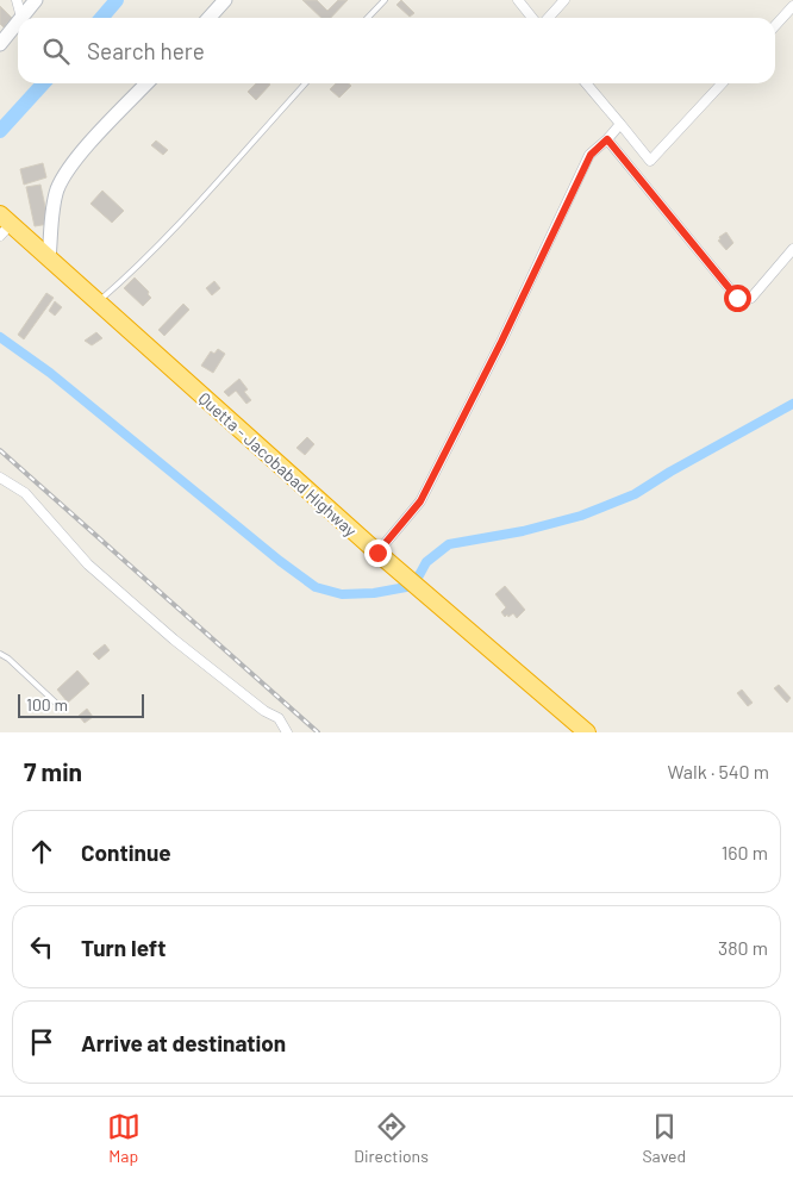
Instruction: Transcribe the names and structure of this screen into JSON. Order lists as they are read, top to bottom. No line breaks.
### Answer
{"streets":{"highway":["Quetta - Jacobabad Highway"]},"scale_bar":"100 m","page":{"search":"Search here","scale":"100 m","heading":["7 min","Walk · 540 m"],"list":[["Continue","160 m"],["Turn left","380 m"],"Arrive at destination"],"nav":["Map","Directions","Saved"]}}
